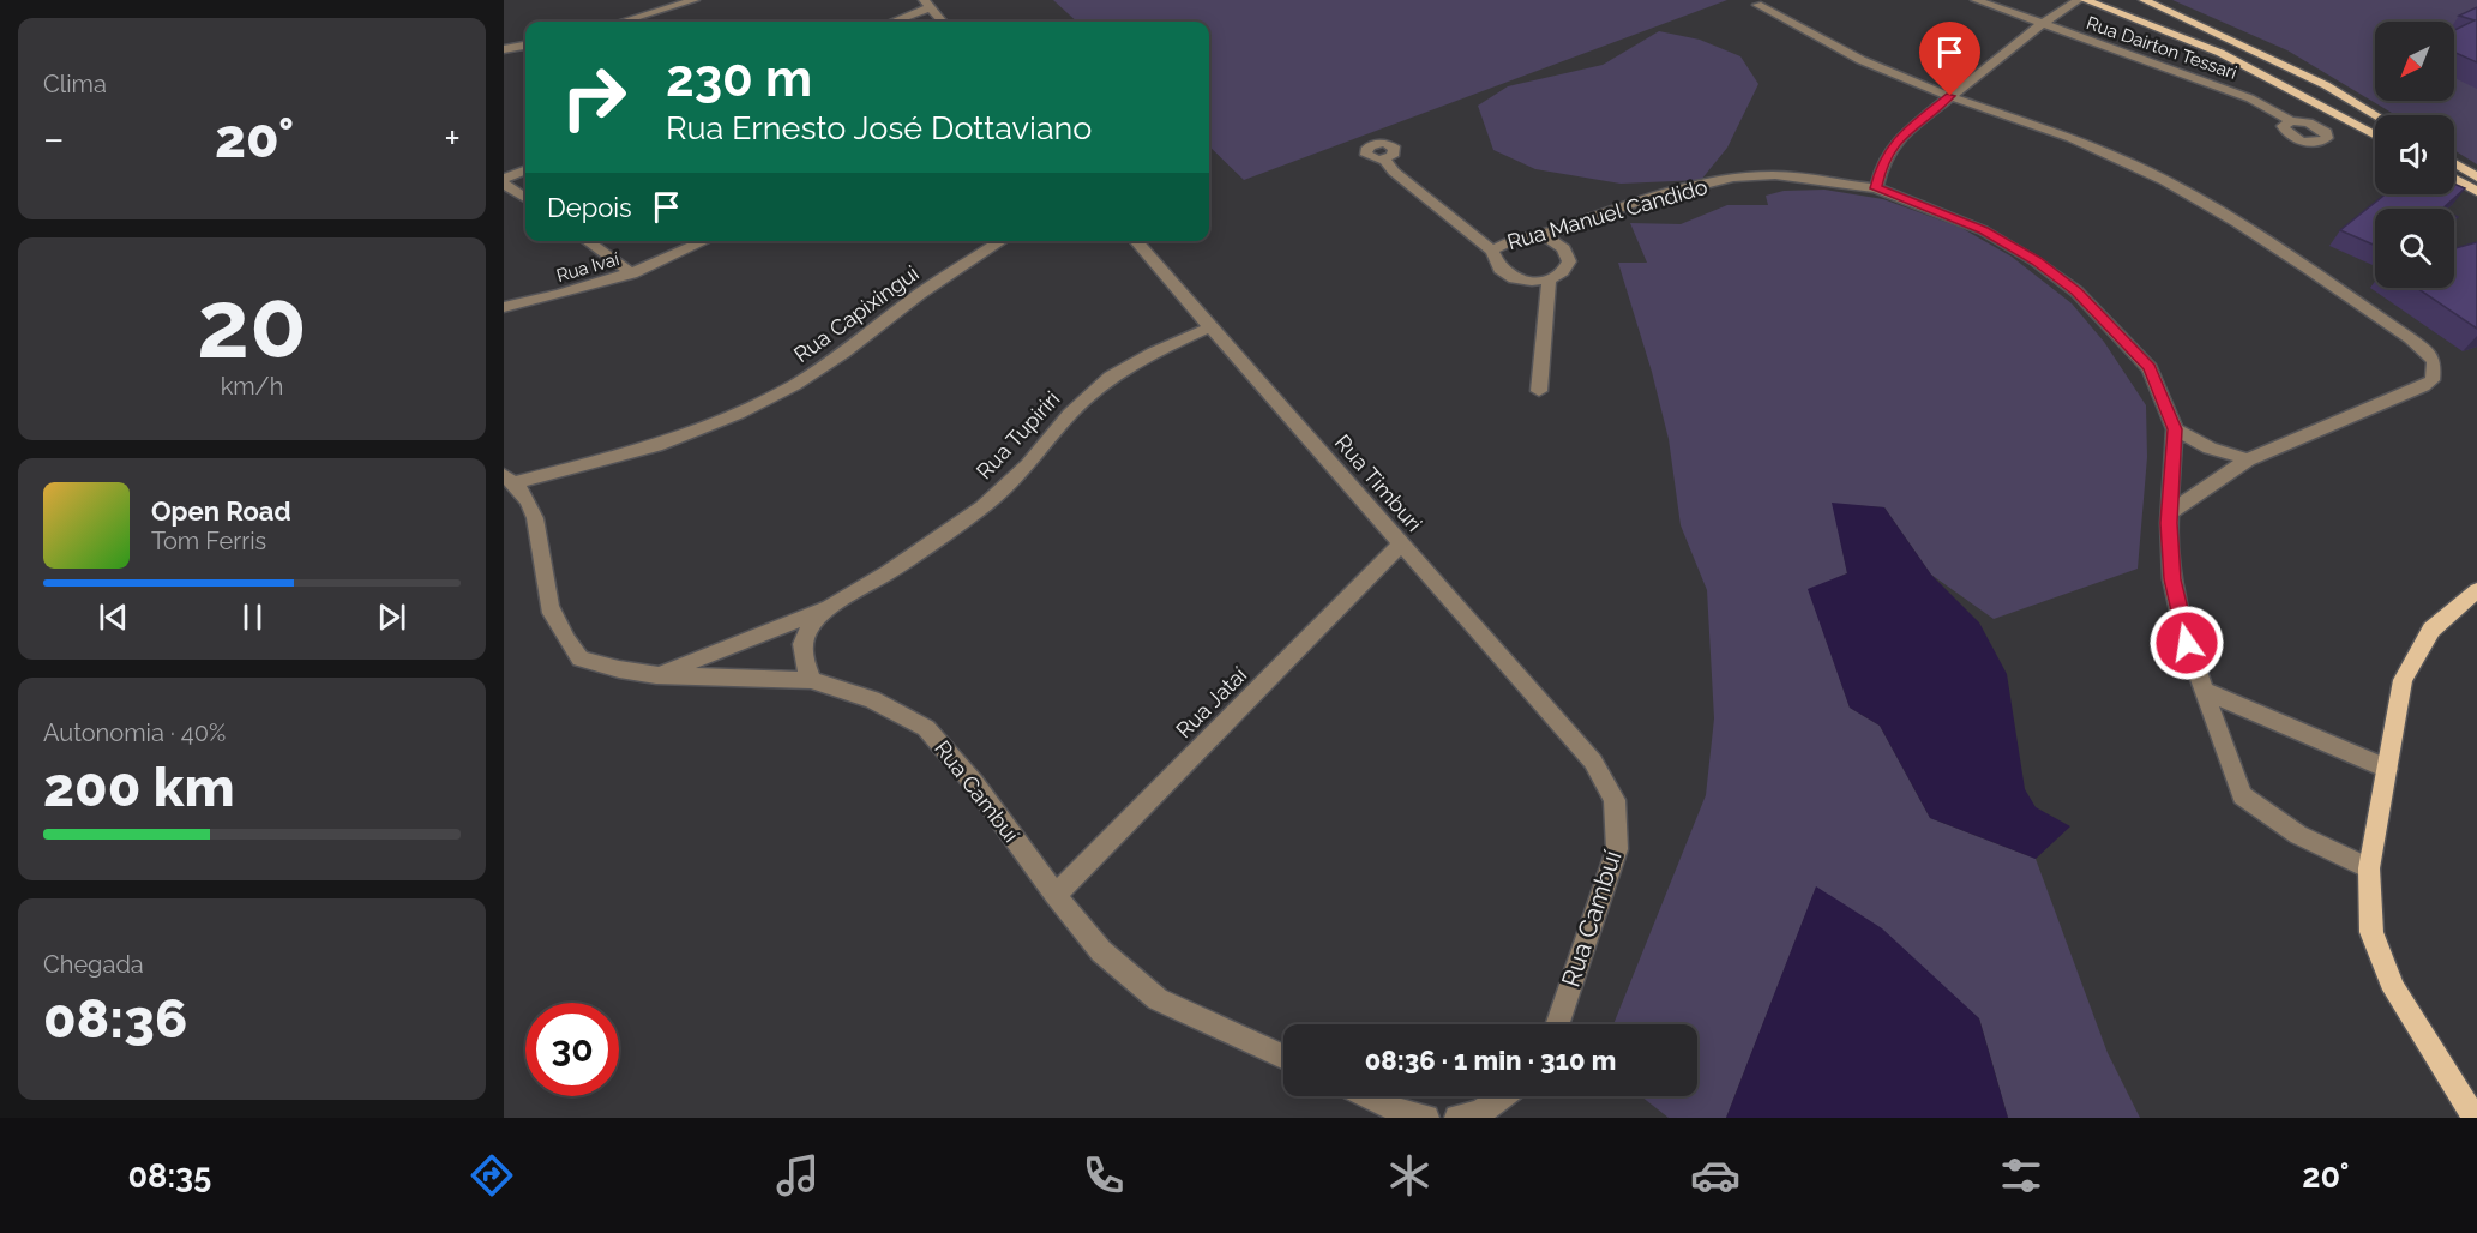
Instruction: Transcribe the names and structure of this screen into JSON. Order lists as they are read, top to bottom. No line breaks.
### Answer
{"streets":{"street":["Rua Dairton Tessari","Rua Manuel Candido","Rua Ivaí","Rua Capixingui","Rua Tupiriri","Rua Timburi","Rua Jataí","Rua Cambuí"]},"crossings":[["Rua Capixingui","Rua Cambuí"],["Rua Tupiriri","Rua Timburi"],["Rua Tupiriri","Rua Cambuí"],["Rua Timburi","Rua Jataí"],["Rua Timburi","Rua Cambuí"],["Rua Jataí","Rua Cambuí"]],"north":"bottom left","page":{"tile":["Clima",["20","km/h"],["Autonomia · 40%","200 km"],["Chegada","08:36"]],"turn":["230 m","Rua Ernesto José Dottaviano"],"heat":["−","20°","+"],"then":"Depois","song":["Open Road","Tom Ferris"],"limit":"30","trip":"08:36 · 1 min · 310 m","tabs":["08:35","20°"]}}
